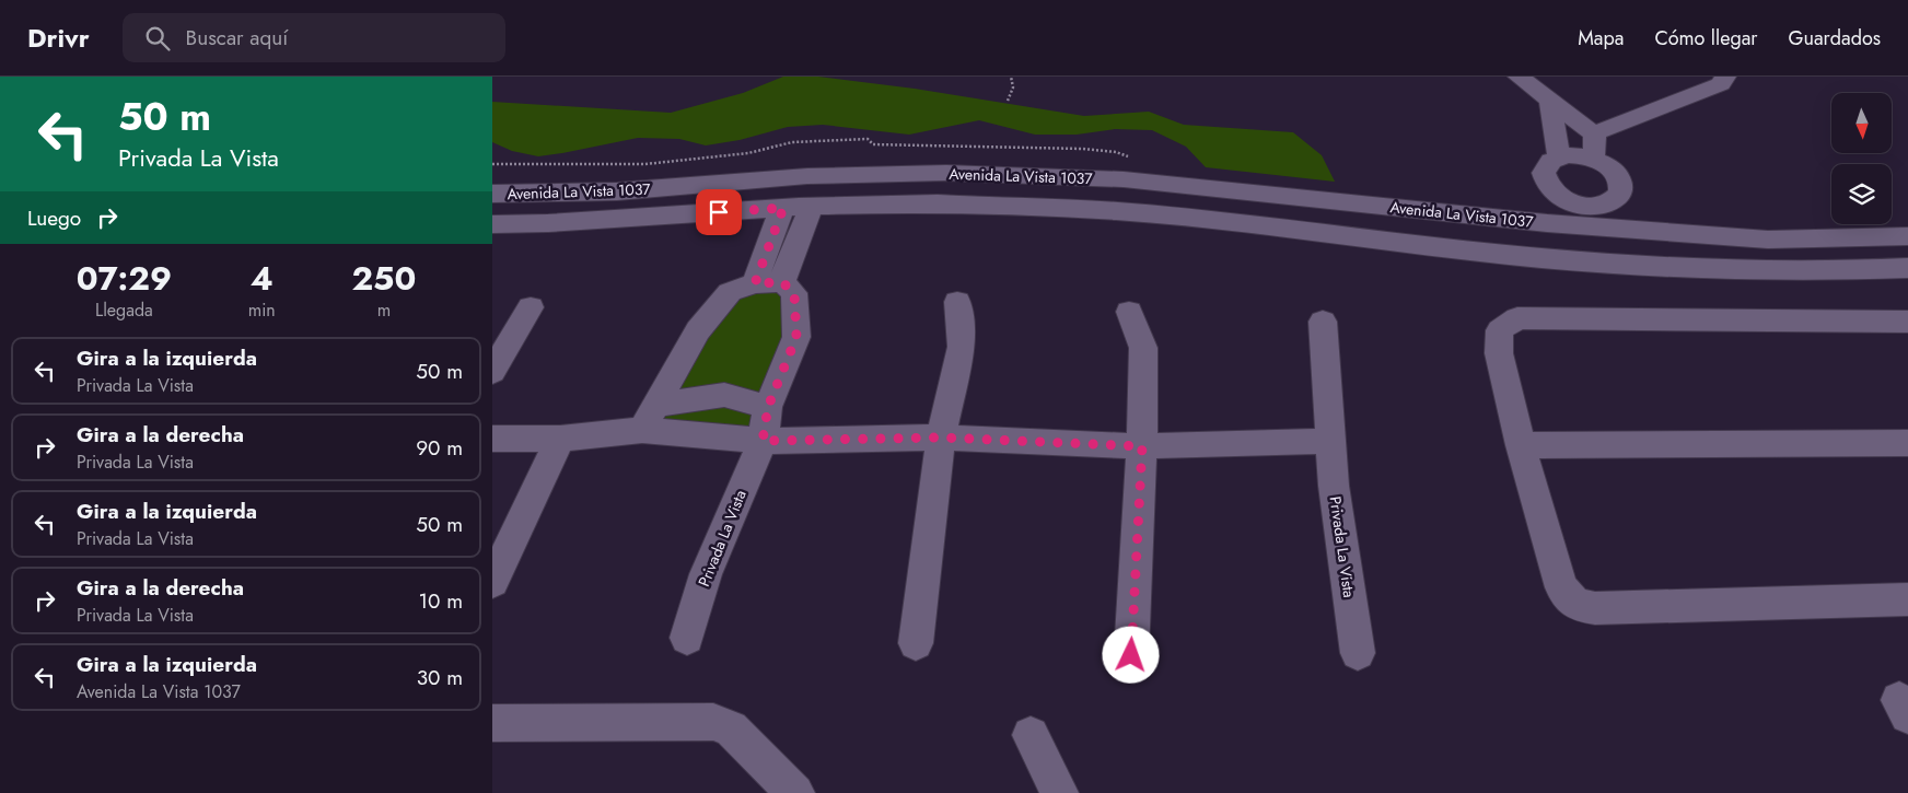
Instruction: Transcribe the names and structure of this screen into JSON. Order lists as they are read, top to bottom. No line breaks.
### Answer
{"streets":{"street":["Avenida La Vista 1037","Privada La Vista"]},"north":"bottom","page":{"header":"Drivr","search":"Buscar aquí","nav":["Mapa","Cómo llegar","Guardados"],"turn":["50 m","Privada La Vista"],"then":"Luego","eta":["07:29","Llegada","4","min","250","m"],"list":[{"name":"Gira a la izquierda","note":"Privada La Vista","value":"50 m"},{"name":"Gira a la derecha","note":"Privada La Vista","value":"90 m"},{"name":"Gira a la izquierda","note":"Privada La Vista","value":"50 m"},{"name":"Gira a la derecha","note":"Privada La Vista","value":"10 m"},{"name":"Gira a la izquierda","note":"Avenida La Vista 1037","value":"30 m"}]}}
